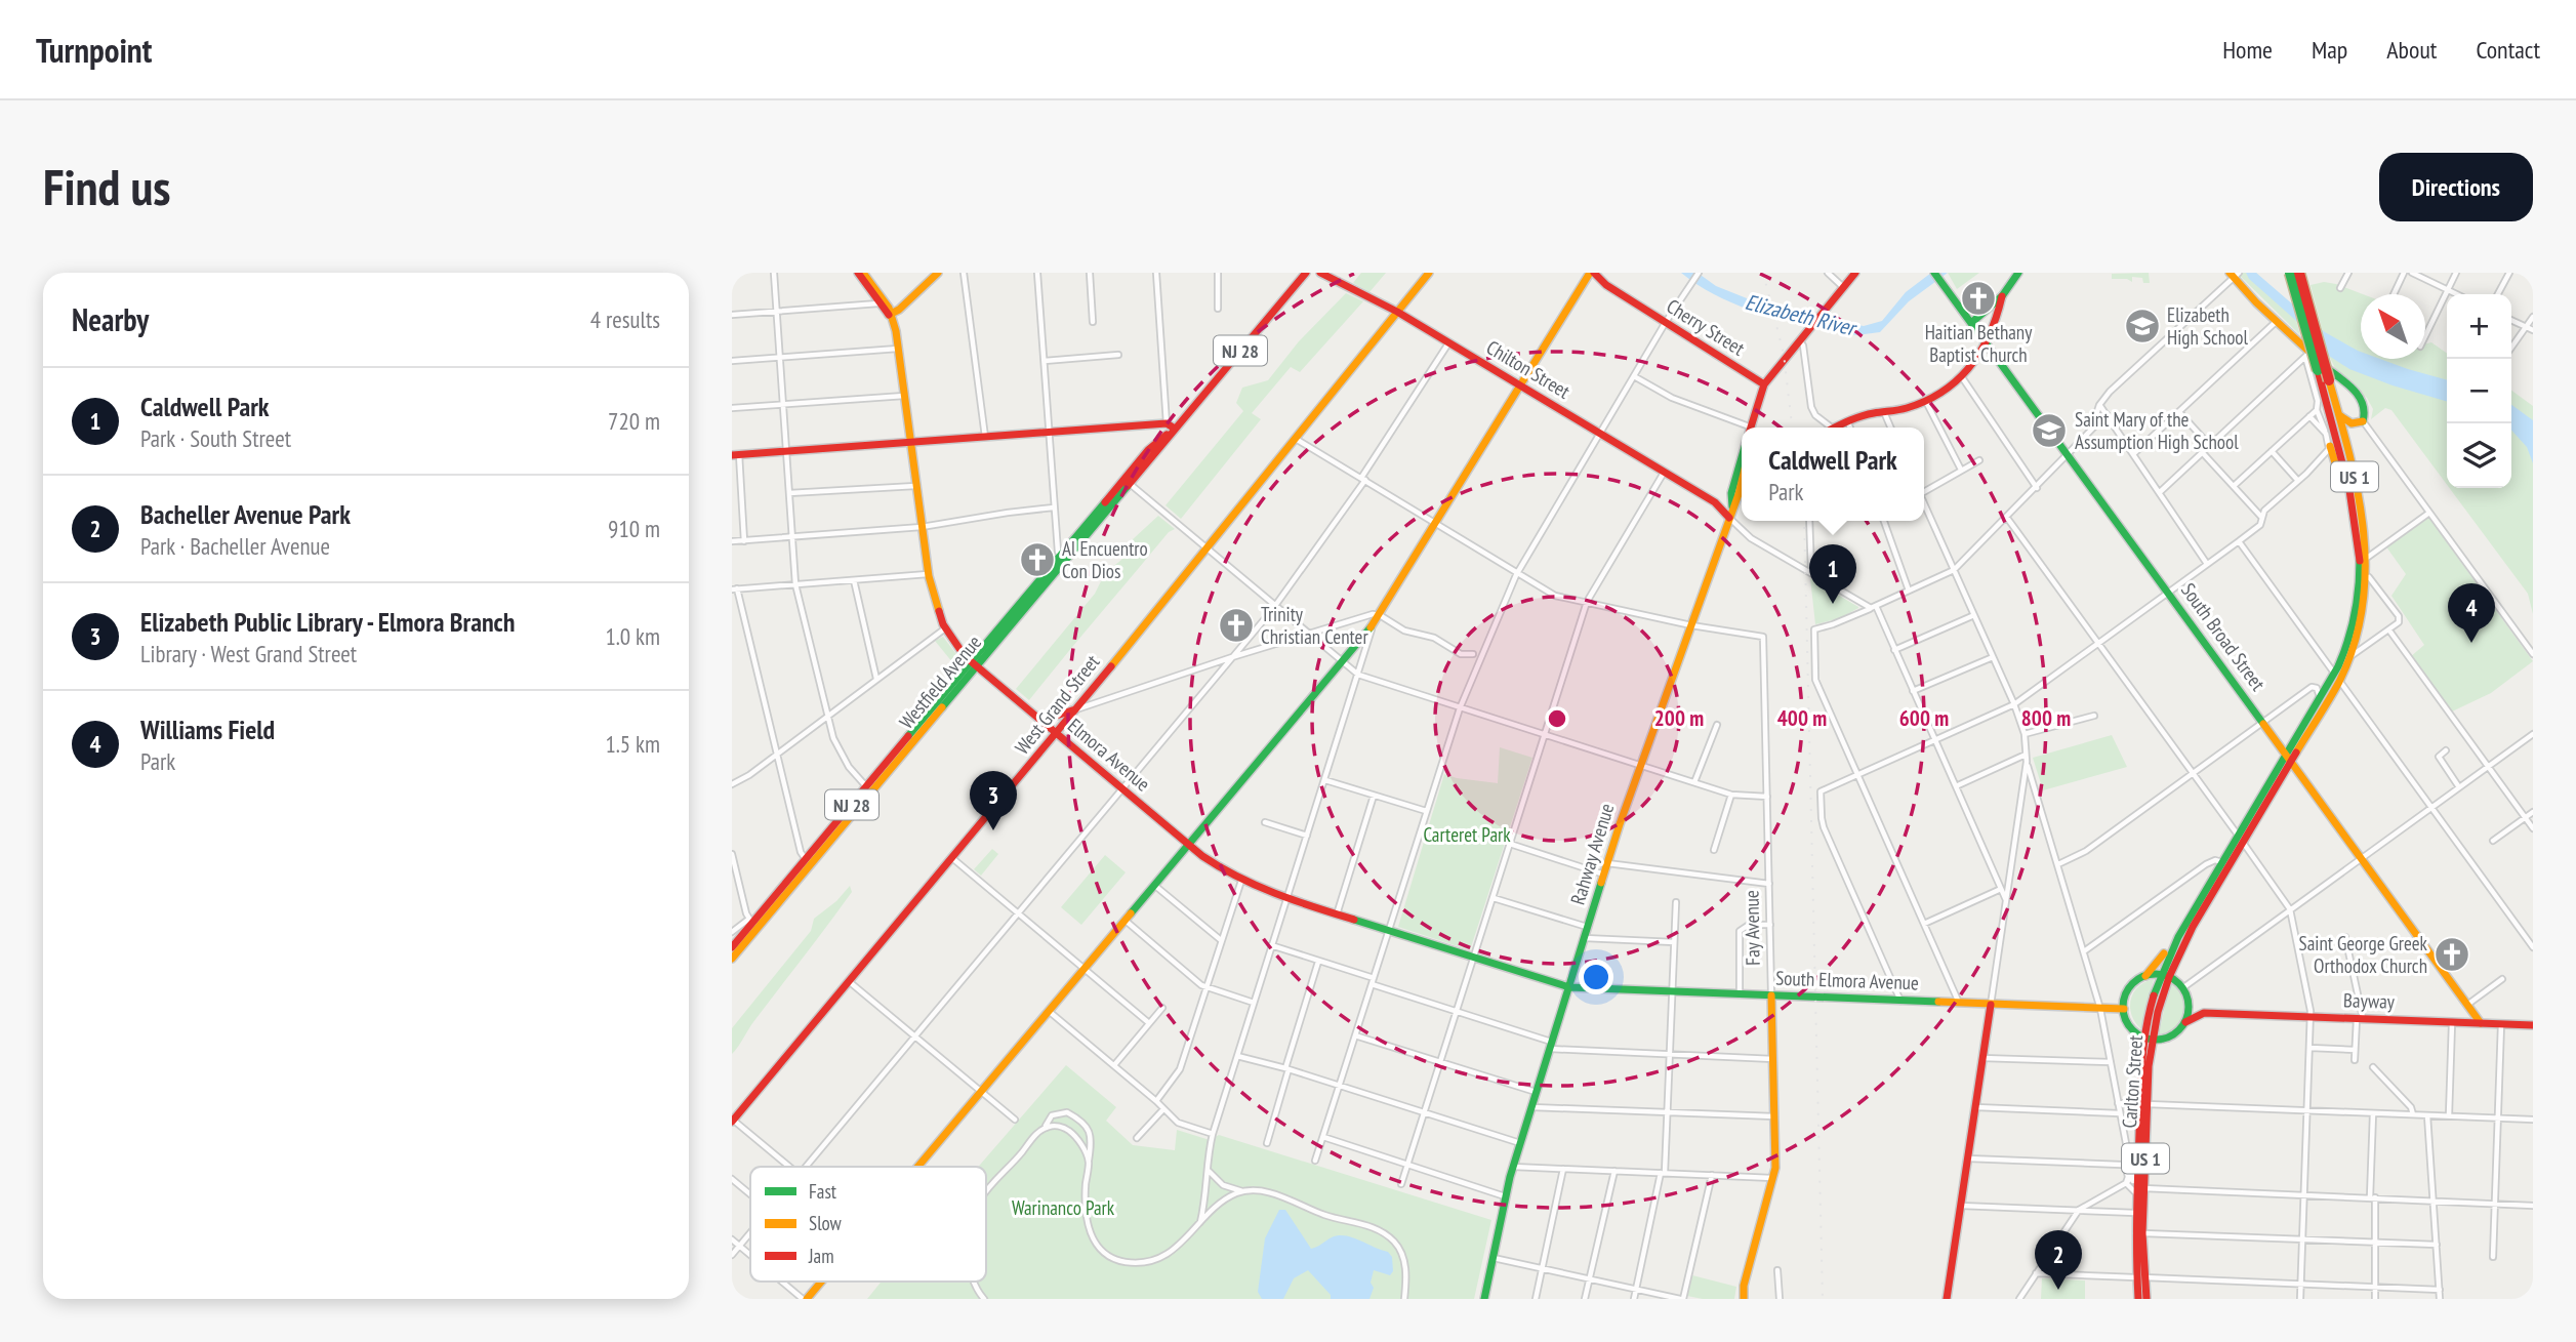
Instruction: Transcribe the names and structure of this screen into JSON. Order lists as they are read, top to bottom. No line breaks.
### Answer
{"streets":{"main road":["Cherry Street","NJ 28","Chilton Street","US 1","South Broad Street","Westfield Avenue","West Grand Street","Elmora Avenue","Rahway Avenue","Fay Avenue","South Elmora Avenue","Bayway","Carlton Street"]},"crossings":[["Chilton Street","West Grand Street"],["Chilton Street","Rahway Avenue"],["US 1","South Broad Street"],["US 1","Carlton Street"],["South Broad Street","Bayway"],["Westfield Avenue","Elmora Avenue"],["West Grand Street","Elmora Avenue"],["Elmora Avenue","Rahway Avenue"],["Elmora Avenue","South Elmora Avenue"],["Rahway Avenue","Fay Avenue"],["Rahway Avenue","South Elmora Avenue"],["Fay Avenue","South Elmora Avenue"],["Bayway","Carlton Street"]],"water":["Elizabeth River"],"parks":["Carteret Park","Warinanco Park"],"places":{"church":["Haitian Bethany Baptist Church","Al Encuentro Con Dios","Trinity Christian Center","Saint George Greek Orthodox Church"],"school or university":["Elizabeth High School","Saint Mary of the Assumption High School"]},"legend":["Fast","Slow","Jam"],"north":"top left","page":{"header":"Turnpoint","nav":["Home","Map","About","Contact"],"buttons":"Directions","title":"Find us","heading":["Nearby","4 results"],"map_buttons":["+","−"],"list":[{"mark":"1","name":"Caldwell Park","note":"Park · South Street","value":"720 m"},{"mark":"2","name":"Bacheller Avenue Park","note":"Park · Bacheller Avenue","value":"910 m"},{"mark":"3","name":"Elizabeth Public Library - Elmora Branch","note":"Library · West Grand Street","value":"1.0 km"},{"mark":"4","name":"Williams Field","note":"Park","value":"1.5 km"}],"popup":["Caldwell Park","Park"],"pins":["1","4","3","2"]},"rings":["200 m","400 m","600 m","800 m"]}
